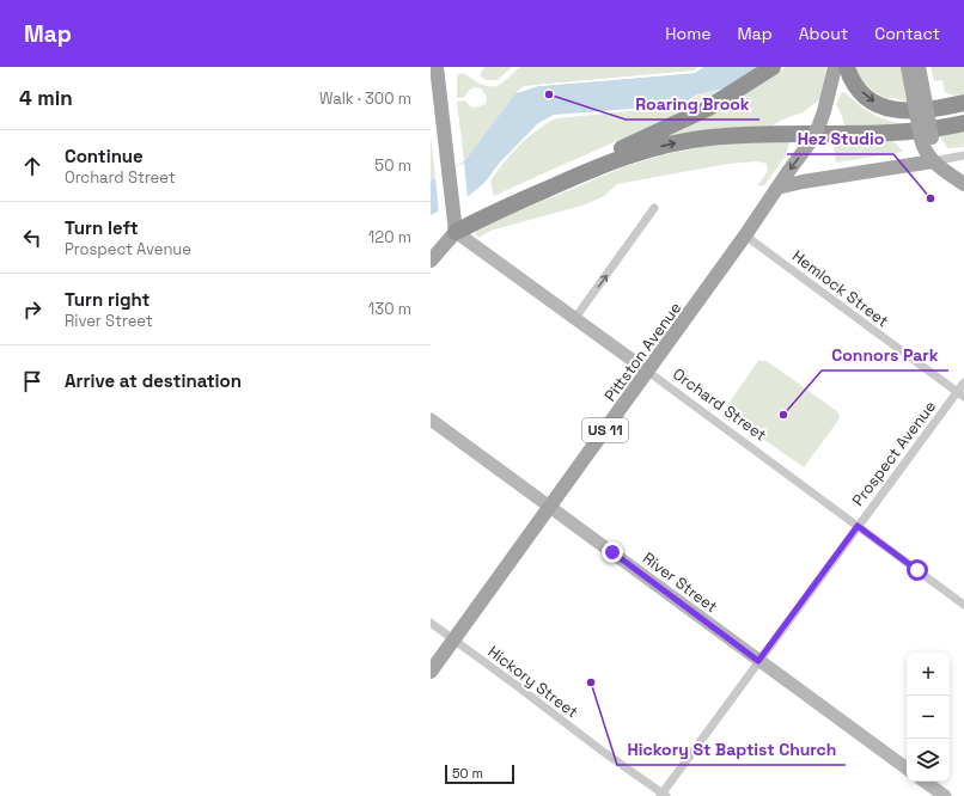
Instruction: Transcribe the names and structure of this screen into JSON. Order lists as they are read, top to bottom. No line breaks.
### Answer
{"streets":{"main road":["Pittston Avenue","Orchard Street","US 11","River Street"],"street":["Hemlock Street","Prospect Avenue","Hickory Street"]},"crossings":[["Hemlock Street","Pittston Avenue"],["Hemlock Street","Prospect Avenue"],["Pittston Avenue","Orchard Street"],["Pittston Avenue","US 11"],["Pittston Avenue","River Street"],["Pittston Avenue","Hickory Street"],["Orchard Street","Prospect Avenue"],["Prospect Avenue","River Street"],["Prospect Avenue","Hickory Street"]],"places":["Roaring Brook","Hez Studio","Connors Park","Hickory St Baptist Church"],"scale_bar":"50 m","page":{"header":"Map","nav":["Home","Map","About","Contact"],"heading":["4 min","Walk · 300 m"],"list":[["Continue","Orchard Street","50 m"],["Turn left","Prospect Avenue","120 m"],["Turn right","River Street","130 m"],"Arrive at destination"],"map_buttons":["+","−"],"scale":"50 m"}}
